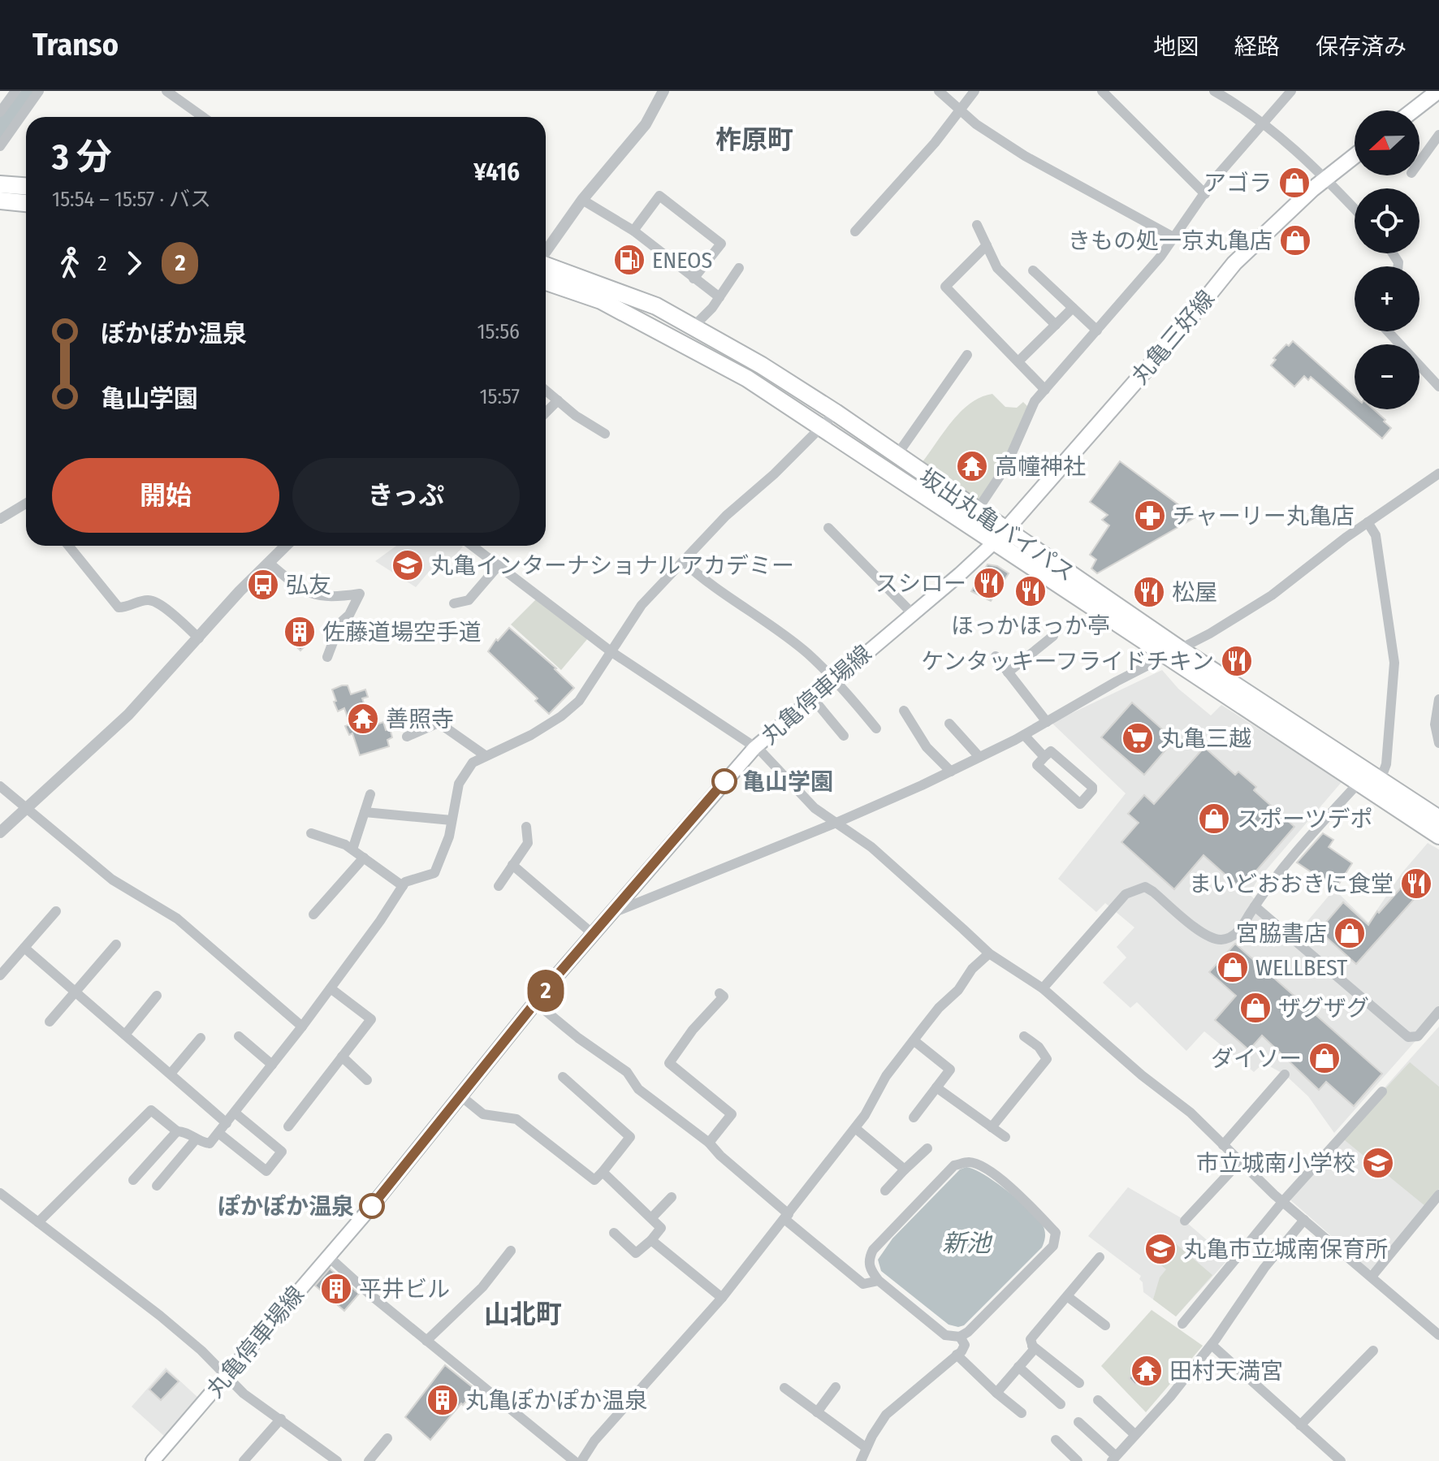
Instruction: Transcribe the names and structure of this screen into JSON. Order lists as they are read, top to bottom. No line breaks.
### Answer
{"streets":{"highway":["坂出丸亀バイパス"],"main road":["丸亀三好線","丸亀停車場線"]},"crossings":[["丸亀三好線","坂出丸亀バイパス"],["丸亀三好線","丸亀停車場線"],["坂出丸亀バイパス","丸亀停車場線"]],"districts":["柞原町","山北町"],"water":["新池"],"places":{"shop":["アゴラ","きもの処一京丸亀店","スポーツデポ","宮脇書店","WELLBEST","ザグザグ","ダイソー"],"fuel station":["ENEOS"],"temple":["高幢神社","善照寺","田村天満宮"],"pharmacy":["チャーリー丸亀店"],"school or university":["丸亀インターナショナルアカデミー","市立城南小学校","丸亀市立城南保育所"],"restaurant":["スシロー","ほっかほっか亭","松屋","ケンタッキーフライドチキン","まいどおおきに食堂"],"bus stop":["弘友"],"building":["佐藤道場空手道","平井ビル","丸亀ぽかぽか温泉"],"supermarket":["丸亀三越"],"other":["亀山学園","ぽかぽか温泉"]},"lines":["bus line 2"],"north":"left","page":{"header":"Transo","nav":["地図","経路","保存済み"],"on_map":"2","map_buttons":["+","−"],"heading":["3 分","15:54 – 15:57 · バス","¥416"],"legs":["2","2"],"list":[{"name":"ぽかぽか温泉","value":"15:56"},{"name":"亀山学園","value":"15:57"}],"buttons":["開始","きっぷ"]}}
